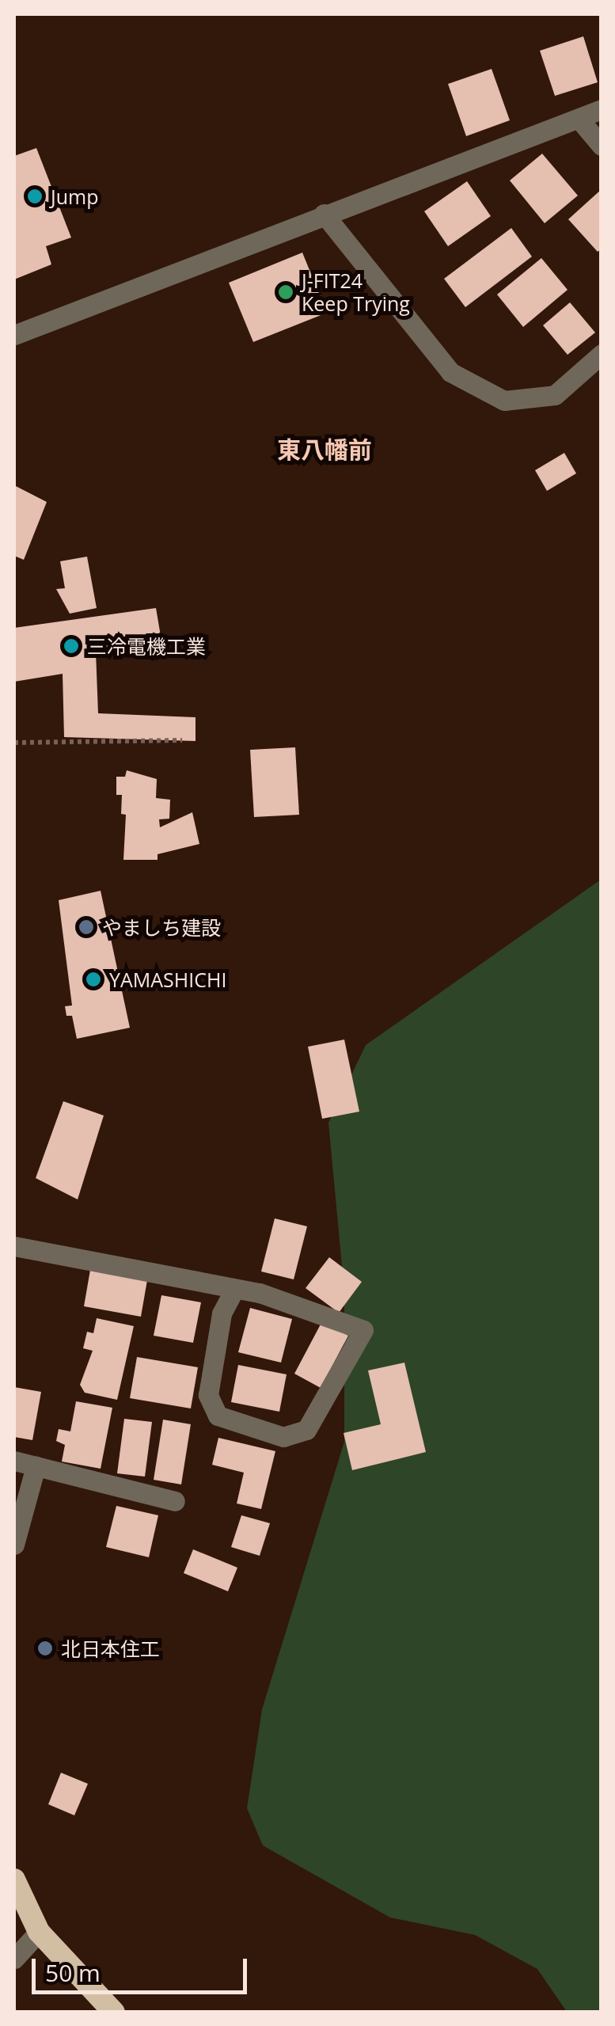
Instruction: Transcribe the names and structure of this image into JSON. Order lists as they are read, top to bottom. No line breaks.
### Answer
{"districts":["東八幡前"],"places":["Jump","J-FIT24 Keep Trying","三冷電機工業","やましち建設","YAMASHICHI","北日本住工"],"scale_bar":"50 m"}
